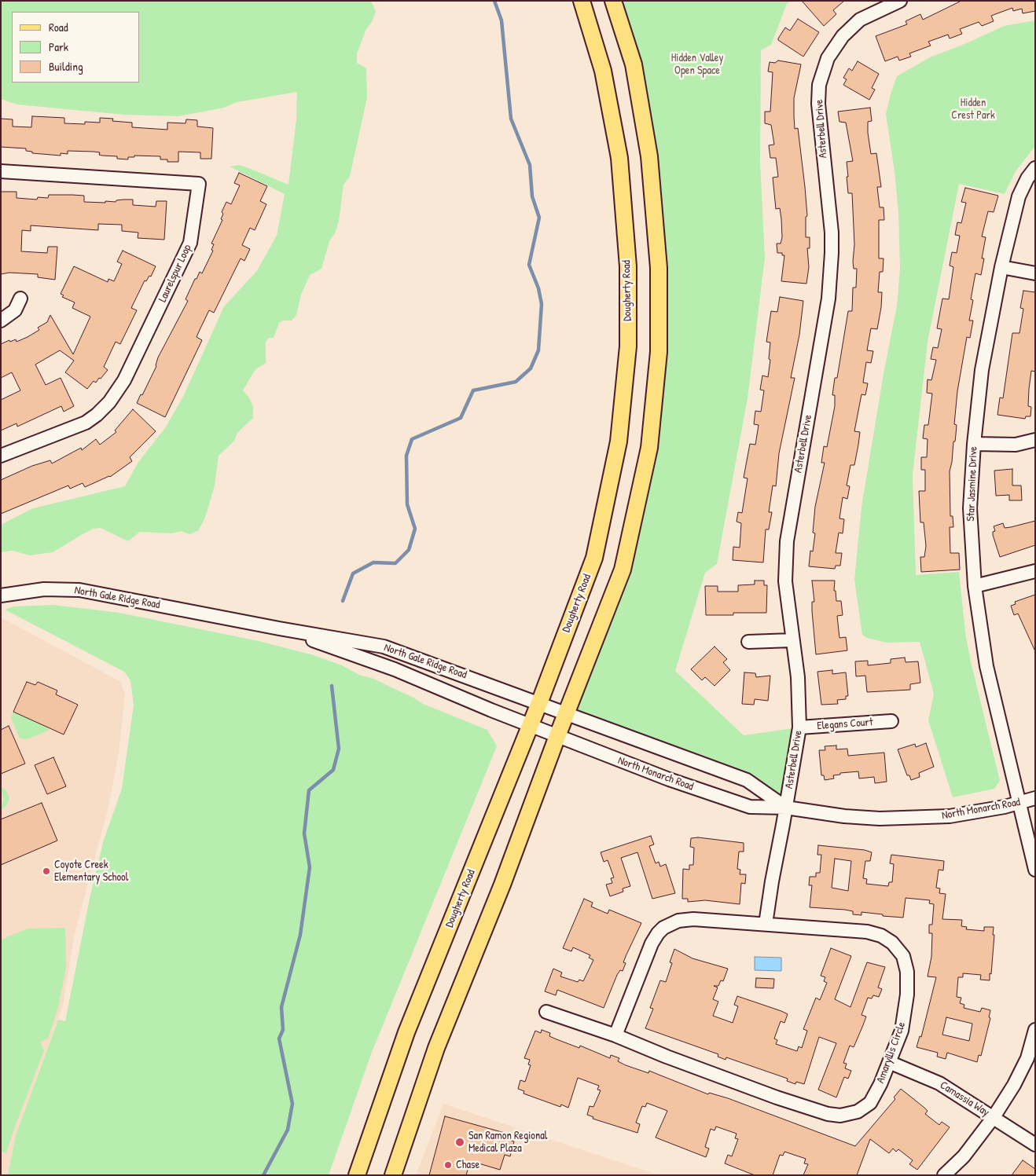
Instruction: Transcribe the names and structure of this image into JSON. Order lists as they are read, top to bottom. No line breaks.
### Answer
{"streets":{"main road":["Dougherty Road"],"street":["Asterbell Drive","Laurelspur Loop","Star Jasmine Drive","North Gale Ridge Road","Elegans Court","North Monarch Road","Amaryllis Circle","Camassia Way"]},"crossings":[["Asterbell Drive","Elegans Court"],["Asterbell Drive","North Monarch Road"],["Asterbell Drive","Amaryllis Circle"],["Dougherty Road","North Gale Ridge Road"],["Dougherty Road","North Monarch Road"],["Star Jasmine Drive","North Monarch Road"],["North Gale Ridge Road","North Monarch Road"],["Amaryllis Circle","Camassia Way"]],"parks":["Hidden Valley Open Space","Hidden Crest Park"],"places":["Coyote Creek Elementary School","San Ramon Regional Medical Plaza","Chase"],"legend":["Road","Park","Building"]}
